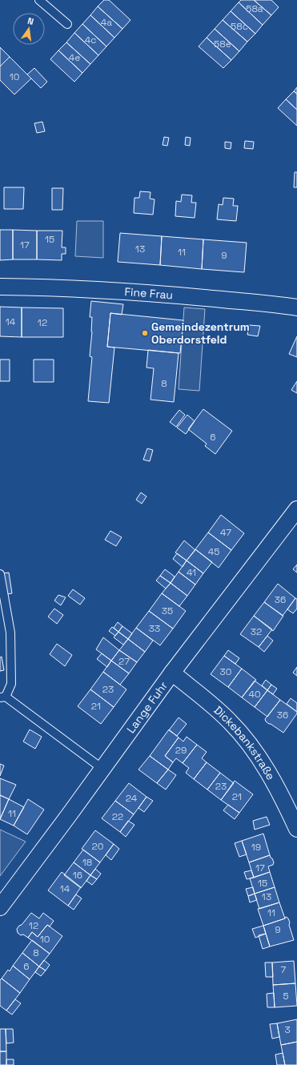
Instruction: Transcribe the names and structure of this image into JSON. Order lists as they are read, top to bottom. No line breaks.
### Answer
{"streets":{"street":["Fine Frau","Lange Fuhr","Dickebankstraße"]},"crossings":[["Lange Fuhr","Dickebankstraße"]],"places":["Gemeindezentrum Oberdorstfeld"],"house_numbers":["58a","4a","58c","4c","58e","4e","10","15","17","13","11","9","14","12","8","6","47","45","41","36","35","33","32","27","30","23","40","21","36","29","23","21","24","11","22","20","19","18","17","16","15","14","13","11","12","9","10","8","6","7","5","3"],"north":"top"}
